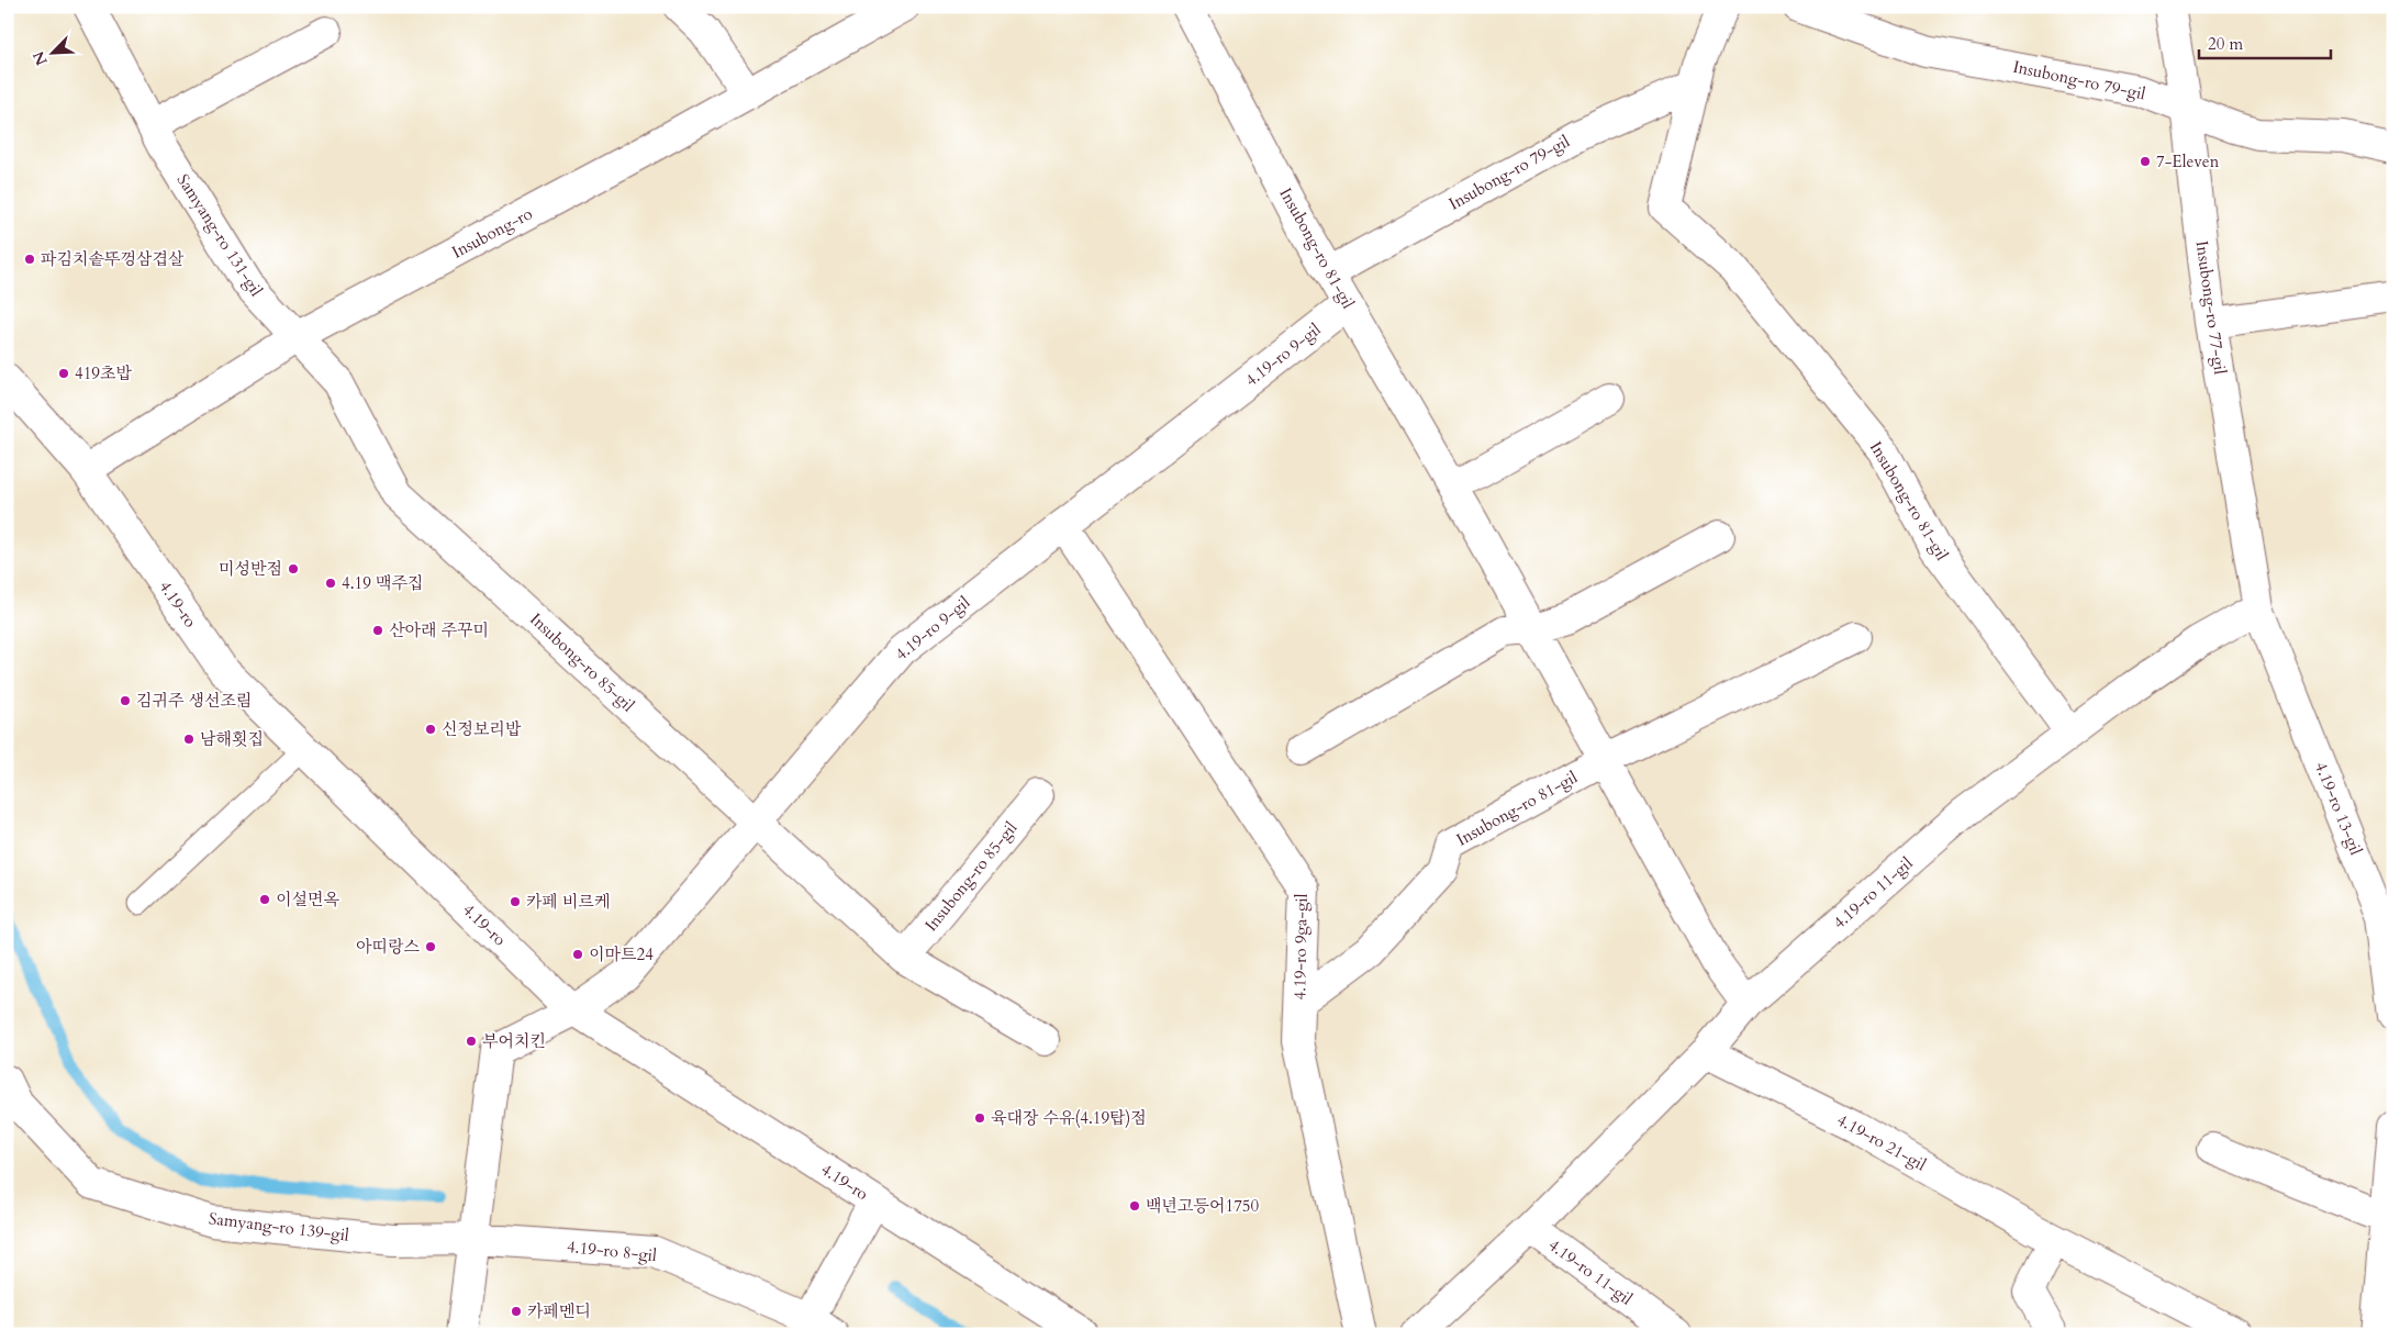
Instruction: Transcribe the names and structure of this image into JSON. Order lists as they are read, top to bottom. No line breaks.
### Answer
{"streets":{"street":["Insubong-ro 79-gil","Insubong-ro","Samyang-ro 131-gil","Insubong-ro 81-gil","Insubong-ro 77-gil","4.19-ro 9-gil","4.19-ro","Insubong-ro 85-gil","4.19-ro 13-gil","4.19-ro 11-gil","4.19-ro 9ga-gil","4.19-ro 21-gil","Samyang-ro 139-gil","4.19-ro 8-gil"]},"crossings":[["Insubong-ro 79-gil","Insubong-ro 81-gil"],["Insubong-ro 79-gil","Insubong-ro 77-gil"],["Insubong-ro","Samyang-ro 131-gil"],["Insubong-ro","4.19-ro"],["Insubong-ro","Insubong-ro 85-gil"],["Samyang-ro 131-gil","Insubong-ro 85-gil"],["Insubong-ro 81-gil","4.19-ro 9-gil"],["Insubong-ro 81-gil","4.19-ro 11-gil"],["Insubong-ro 81-gil","4.19-ro 9ga-gil"],["Insubong-ro 77-gil","4.19-ro 13-gil"],["Insubong-ro 77-gil","4.19-ro 11-gil"],["4.19-ro 9-gil","4.19-ro"],["4.19-ro 9-gil","Insubong-ro 85-gil"],["4.19-ro 9-gil","4.19-ro 9ga-gil"],["4.19-ro 13-gil","4.19-ro 11-gil"],["4.19-ro 11-gil","4.19-ro 21-gil"],["Samyang-ro 139-gil","4.19-ro 8-gil"]],"places":["7-Eleven","파김치솥뚜껑삼겹살","419초밥","미성반점","4.19 맥주집","산아래 주꾸미","김귀주 생선조림","신정보리밥","남해횟집","이설면옥","카페 비르케","아띠랑스","이마트24","부어치킨","육대장 수유(4.19탑)점","백년고등어1750","카페멘디"],"scale_bar":"20 m","north":"bottom left"}
